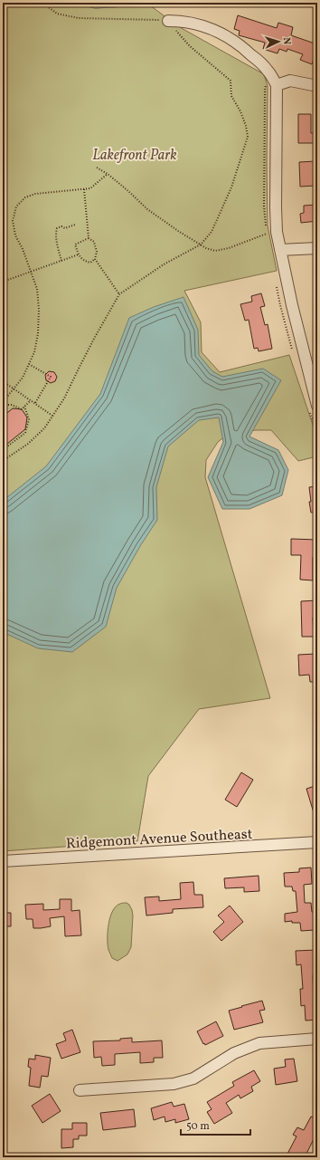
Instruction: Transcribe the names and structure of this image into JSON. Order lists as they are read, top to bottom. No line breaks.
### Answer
{"streets":{"street":["Ridgemont Avenue Southeast"]},"parks":["Lakefront Park"],"scale_bar":"50 m","north":"right"}
